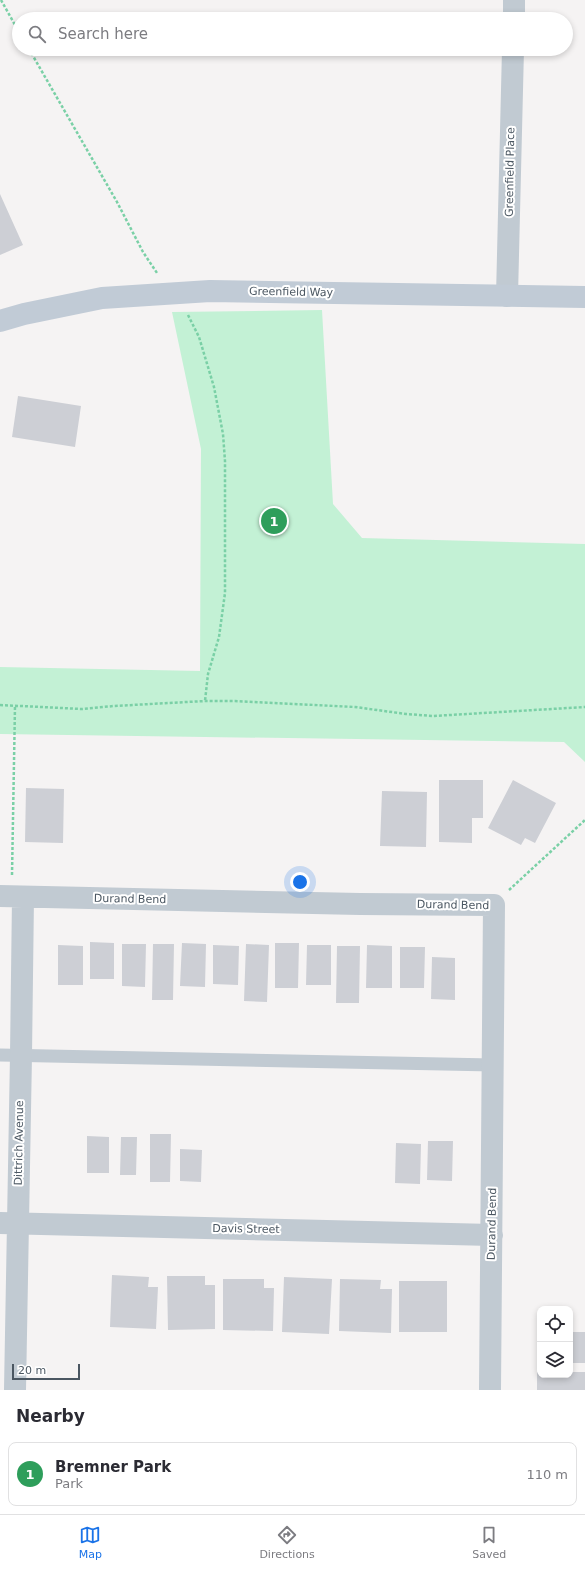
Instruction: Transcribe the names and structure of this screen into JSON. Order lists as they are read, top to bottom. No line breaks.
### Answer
{"streets":{"street":["Greenfield Place","Greenfield Way","Durand Bend","Dittrich Avenue","Davis Street"]},"crossings":[["Greenfield Place","Greenfield Way"],["Durand Bend","Dittrich Avenue"],["Durand Bend","Davis Street"],["Dittrich Avenue","Davis Street"]],"scale_bar":"20 m","page":{"search":"Search here","pins":"1","scale":"20 m","heading":"Nearby","list":[{"mark":"1","name":"Bremner Park","note":"Park","value":"110 m"}],"nav":["Map","Directions","Saved"]}}
